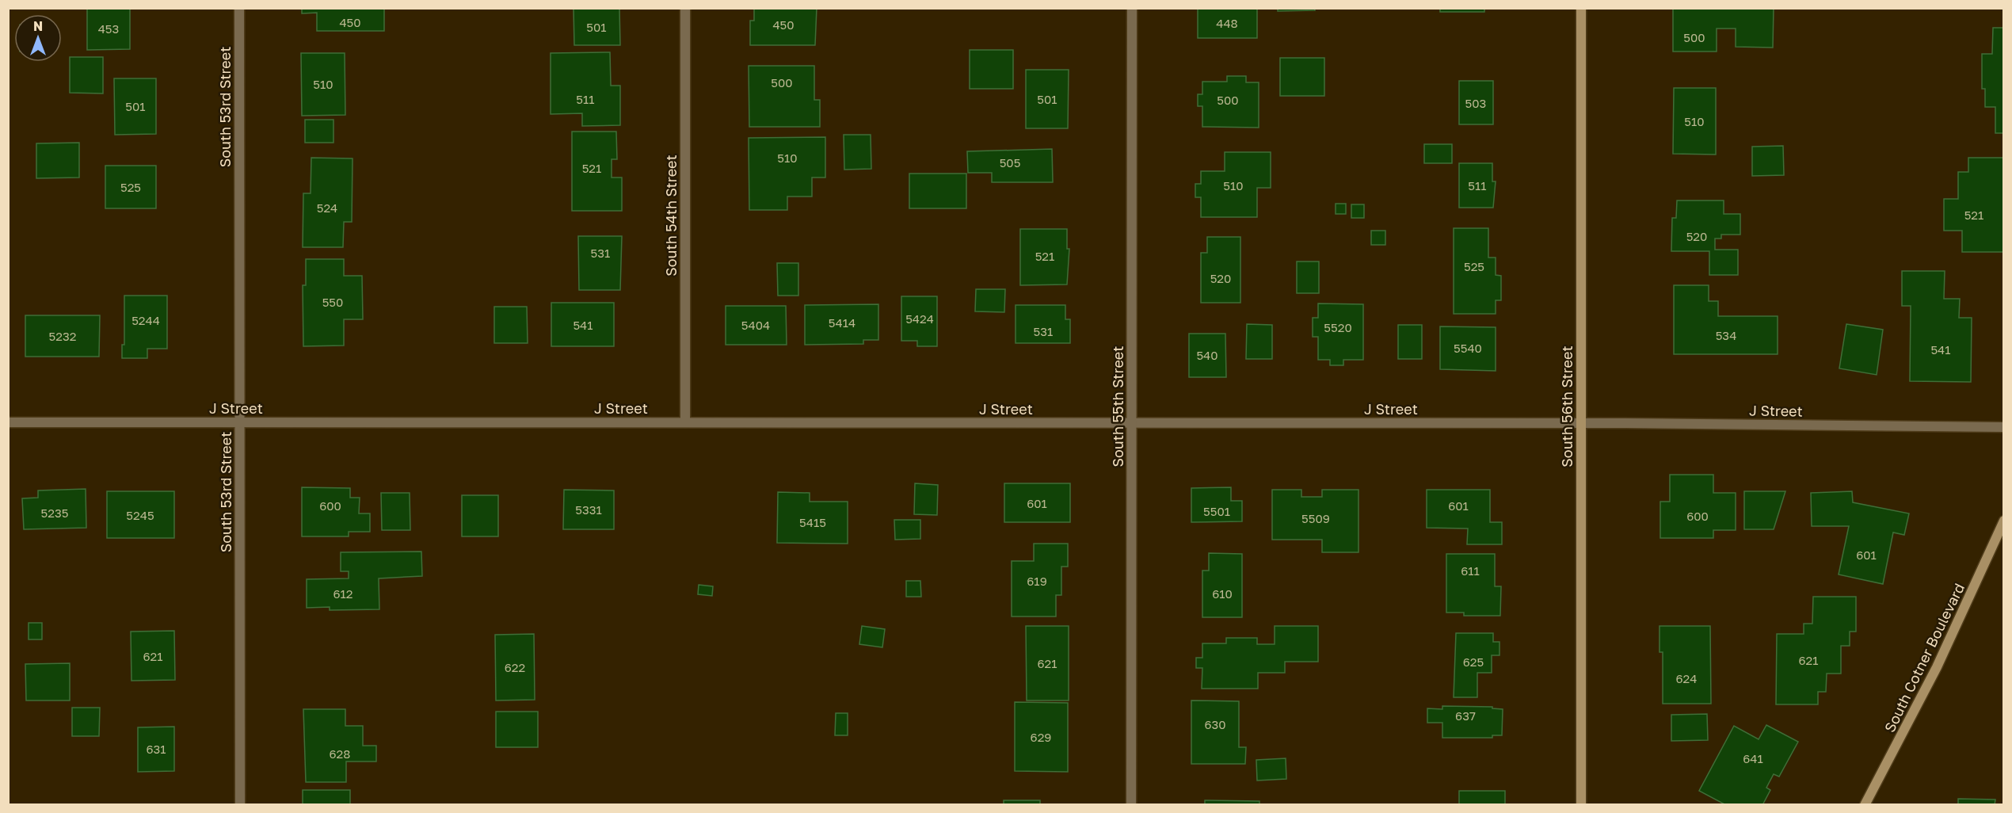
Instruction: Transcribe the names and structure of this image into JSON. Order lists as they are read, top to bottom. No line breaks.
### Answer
{"streets":{"main road":["South 56th Street","South Cotner Boulevard"],"street":["South 53rd Street","South 54th Street","South 55th Street","J Street"]},"crossings":[["South 53rd Street","J Street"],["South 54th Street","J Street"],["South 55th Street","J Street"],["South 56th Street","J Street"]],"house_numbers":["450","448","450","501","453","500","500","510","511","501","500","503","501","510","510","505","521","510","511","525","524","521","520","531","521","525","520","550","5424","5244","5414","541","5404","5520","531","534","5232","5540","541","540","601","600","601","5331","5501","5235","5245","600","5509","5415","601","611","619","612","610","621","621","625","621","622","624","637","630","629","631","628","641"],"north":"top"}
